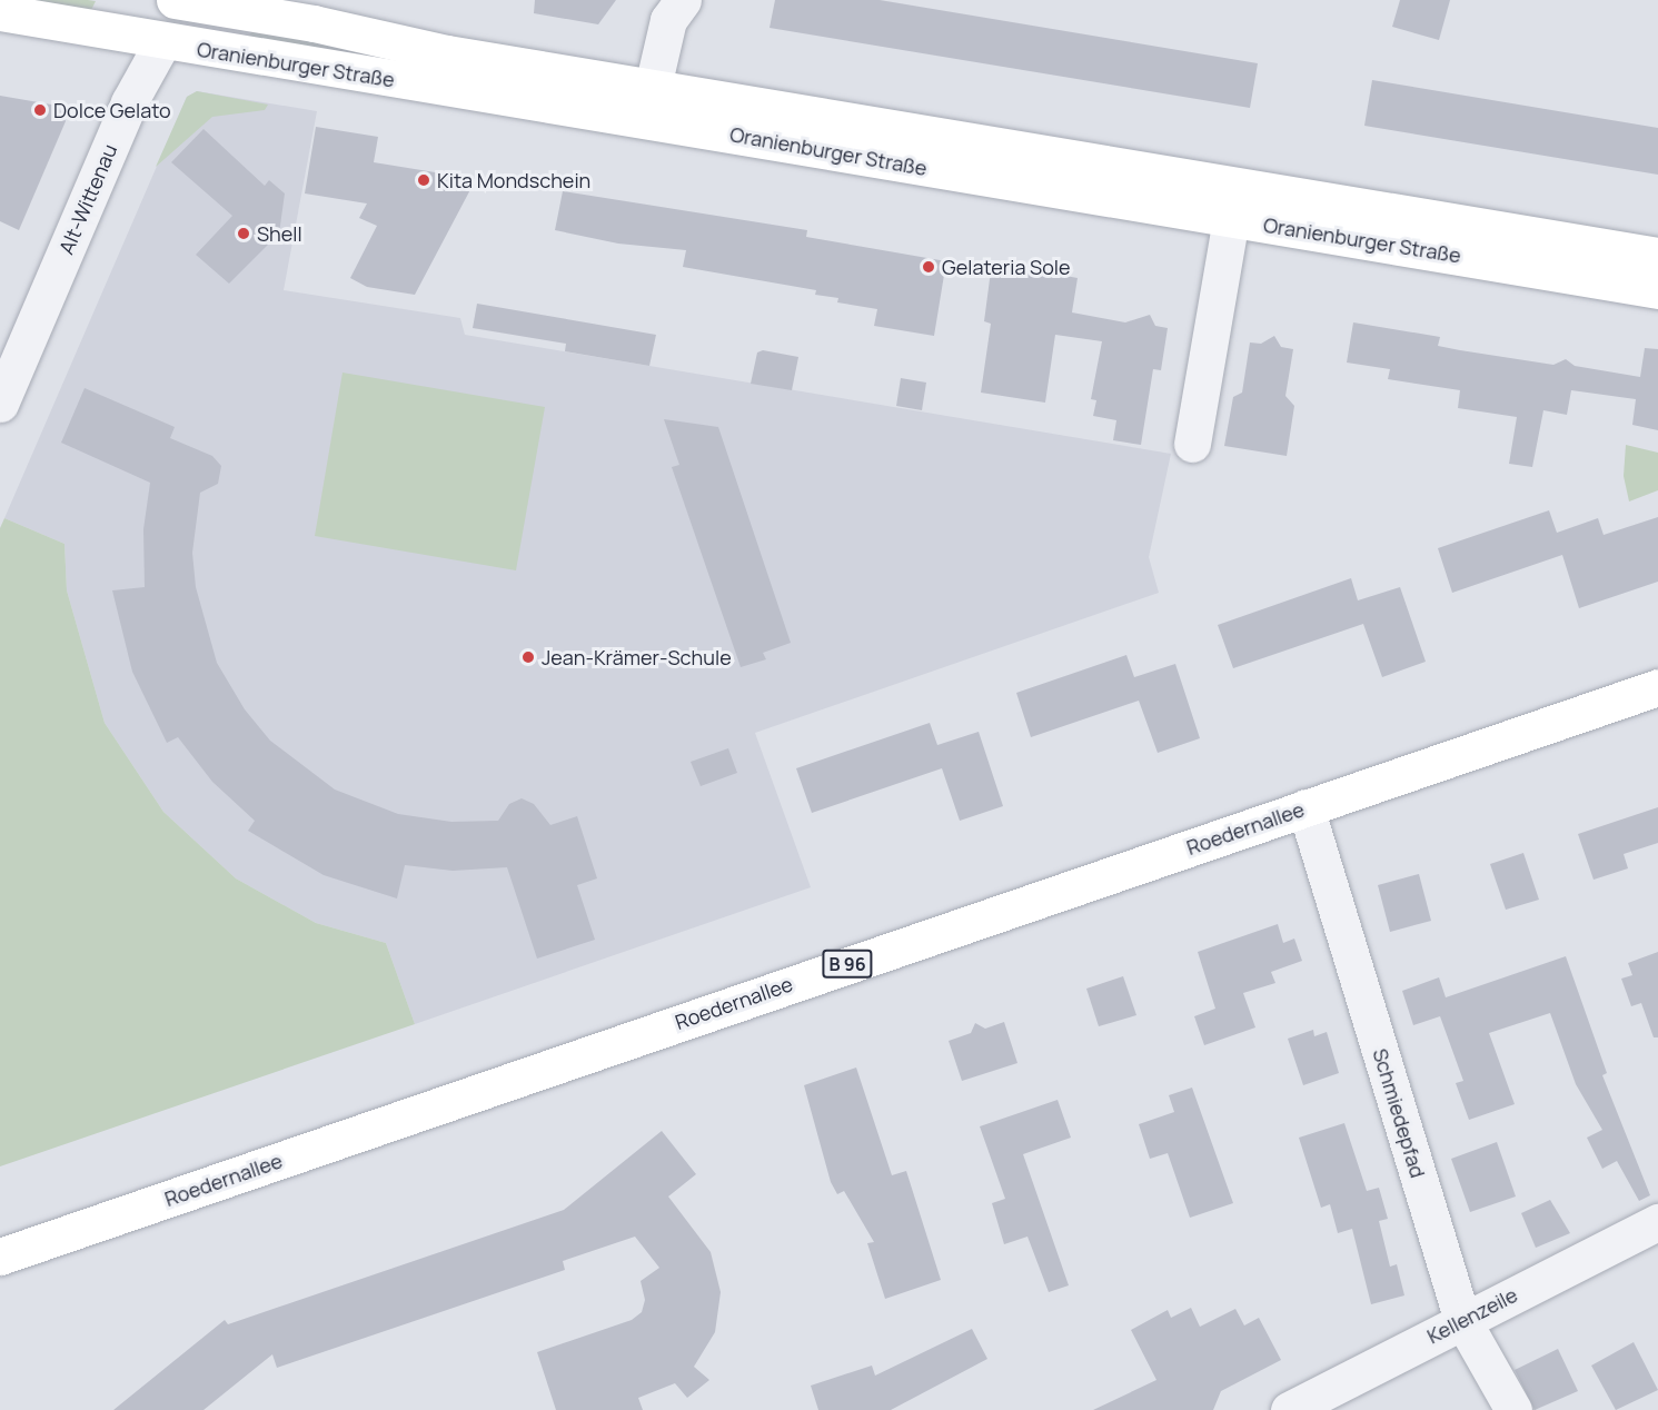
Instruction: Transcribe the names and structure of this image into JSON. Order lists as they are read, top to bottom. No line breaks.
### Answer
{"streets":{"main road":["Oranienburger Straße","Alt-Wittenau","Roedernallee","B 96"],"street":["Schmiedepfad","Kellenzeile"]},"crossings":[["Oranienburger Straße","Alt-Wittenau"],["Roedernallee","Schmiedepfad"],["Schmiedepfad","Kellenzeile"]],"places":["Dolce Gelato","Kita Mondschein","Shell","Gelateria Sole","Jean-Krämer-Schule"]}
